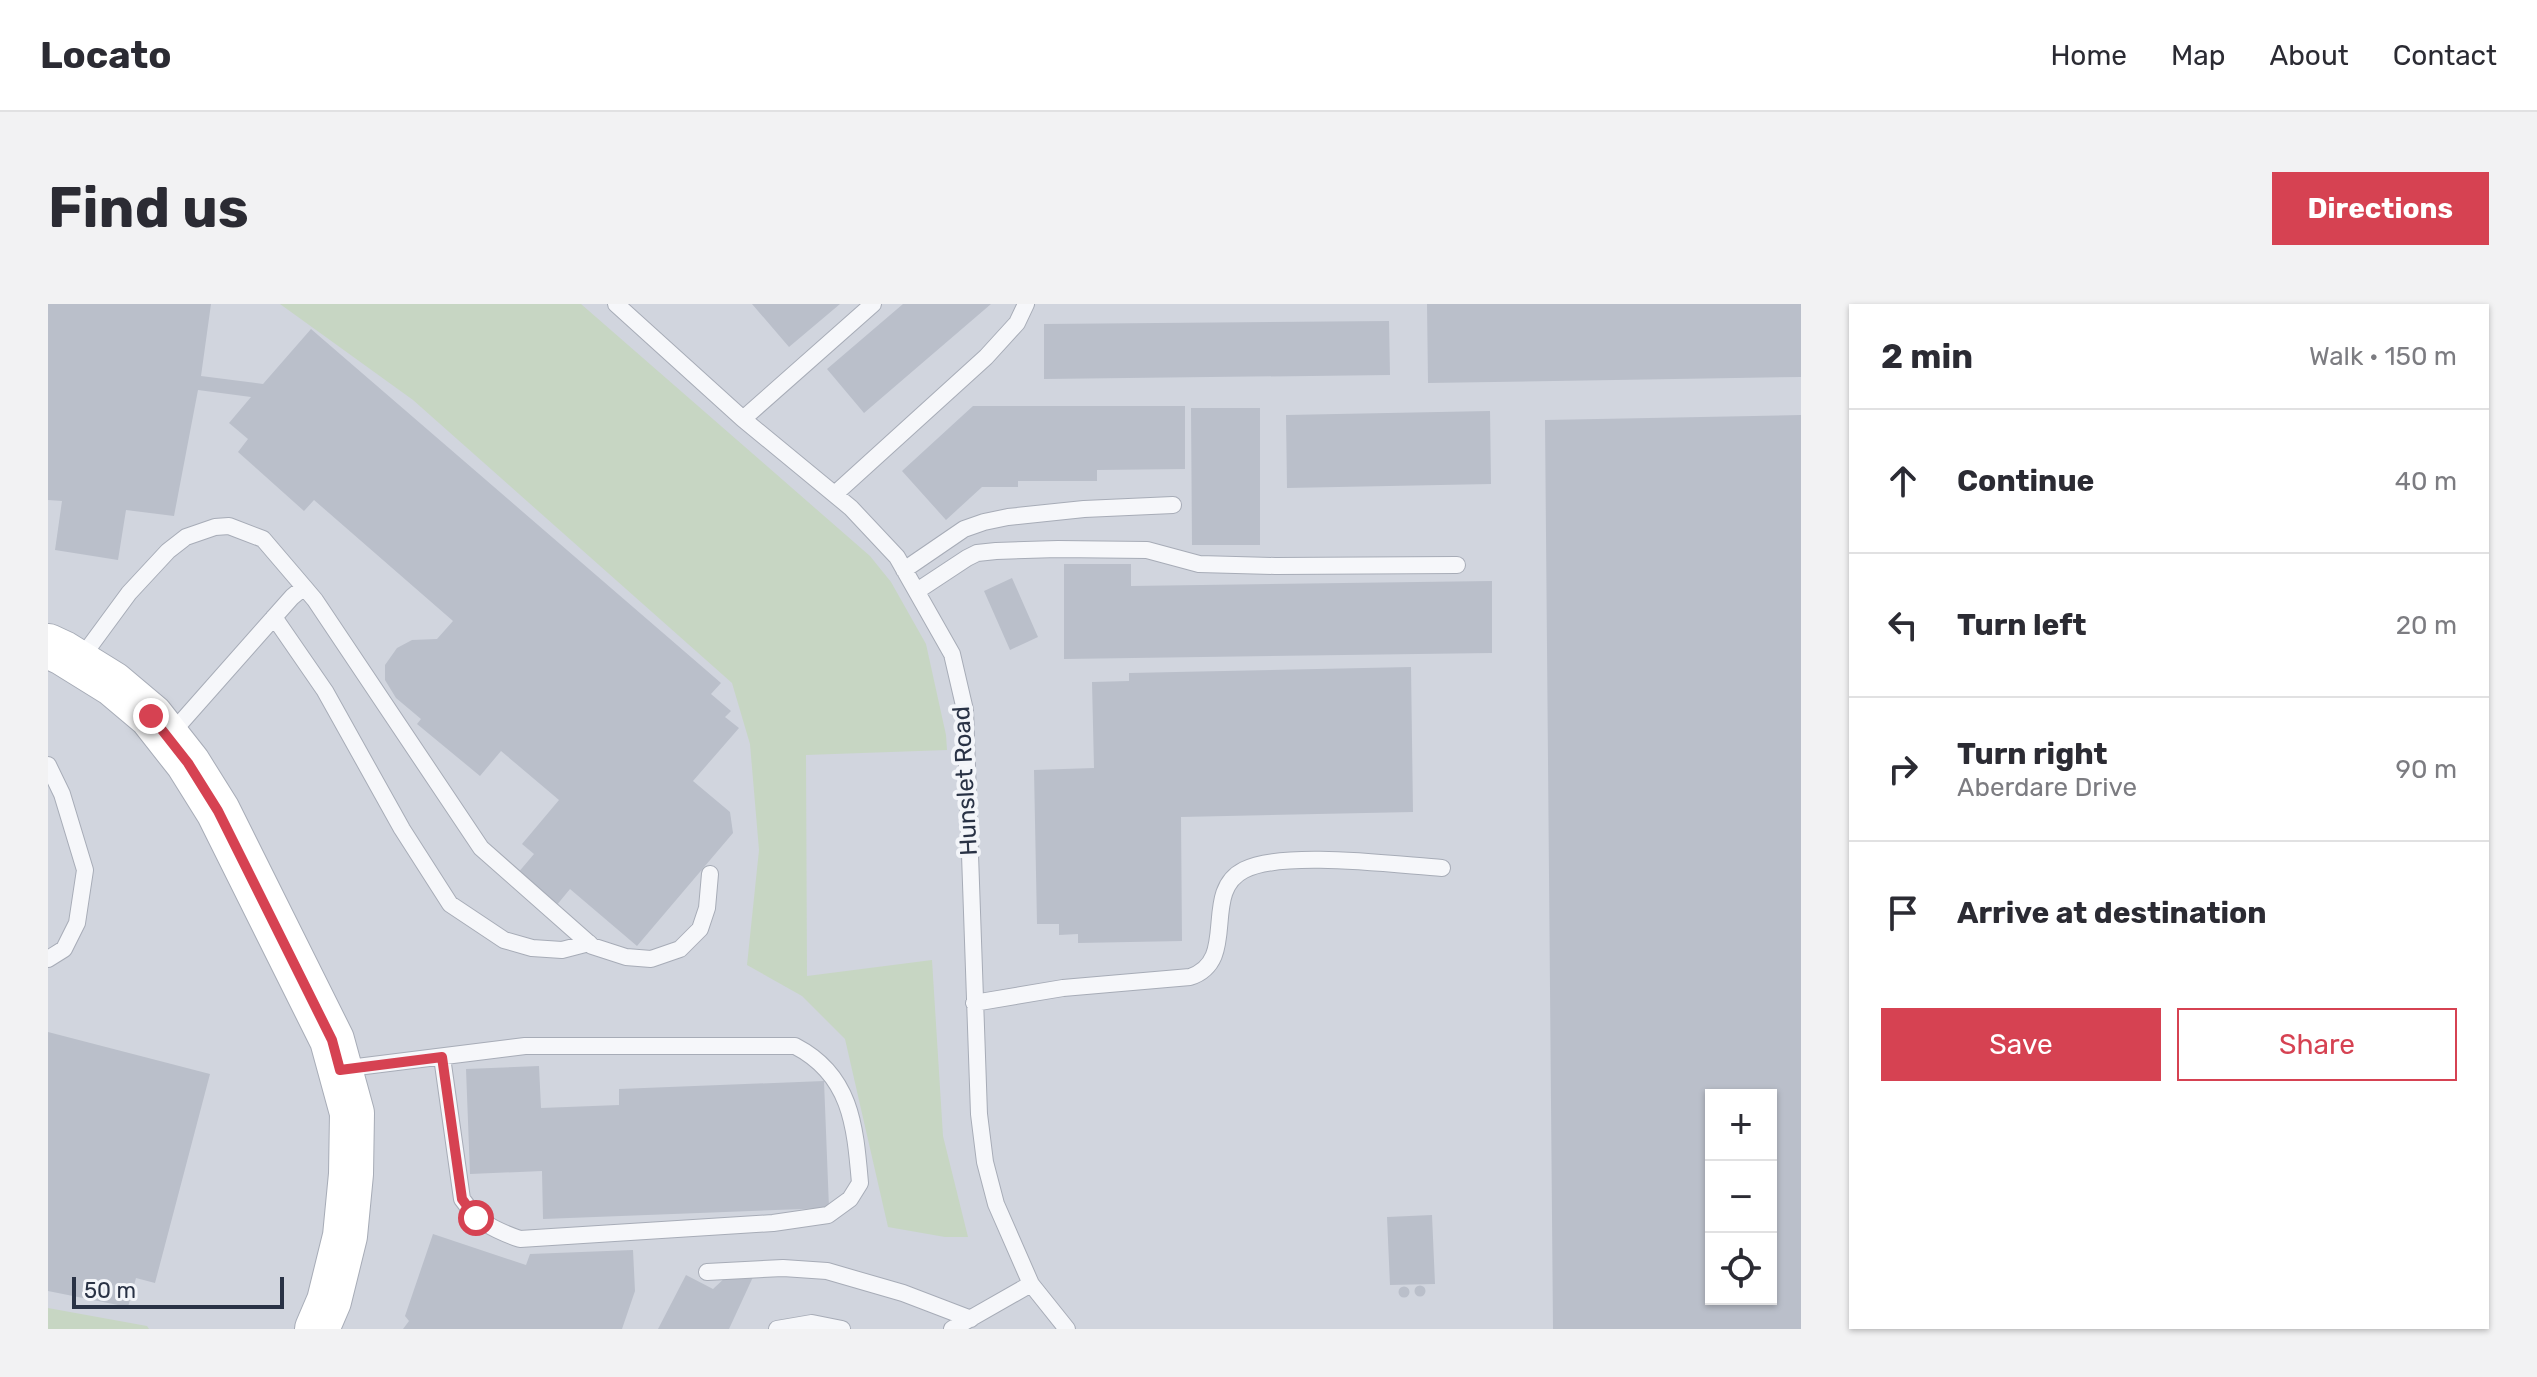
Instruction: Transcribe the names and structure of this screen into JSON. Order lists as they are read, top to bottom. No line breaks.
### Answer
{"streets":{"lane":["Hunslet Road"]},"scale_bar":"50 m","page":{"header":"Locato","nav":["Home","Map","About","Contact"],"buttons":["Directions",["Save","Share"]],"title":"Find us","heading":["2 min","Walk · 150 m"],"list":[["Continue","40 m"],["Turn left","20 m"],["Turn right","Aberdare Drive","90 m"],"Arrive at destination"],"map_buttons":["+","−"],"scale":"50 m"}}
